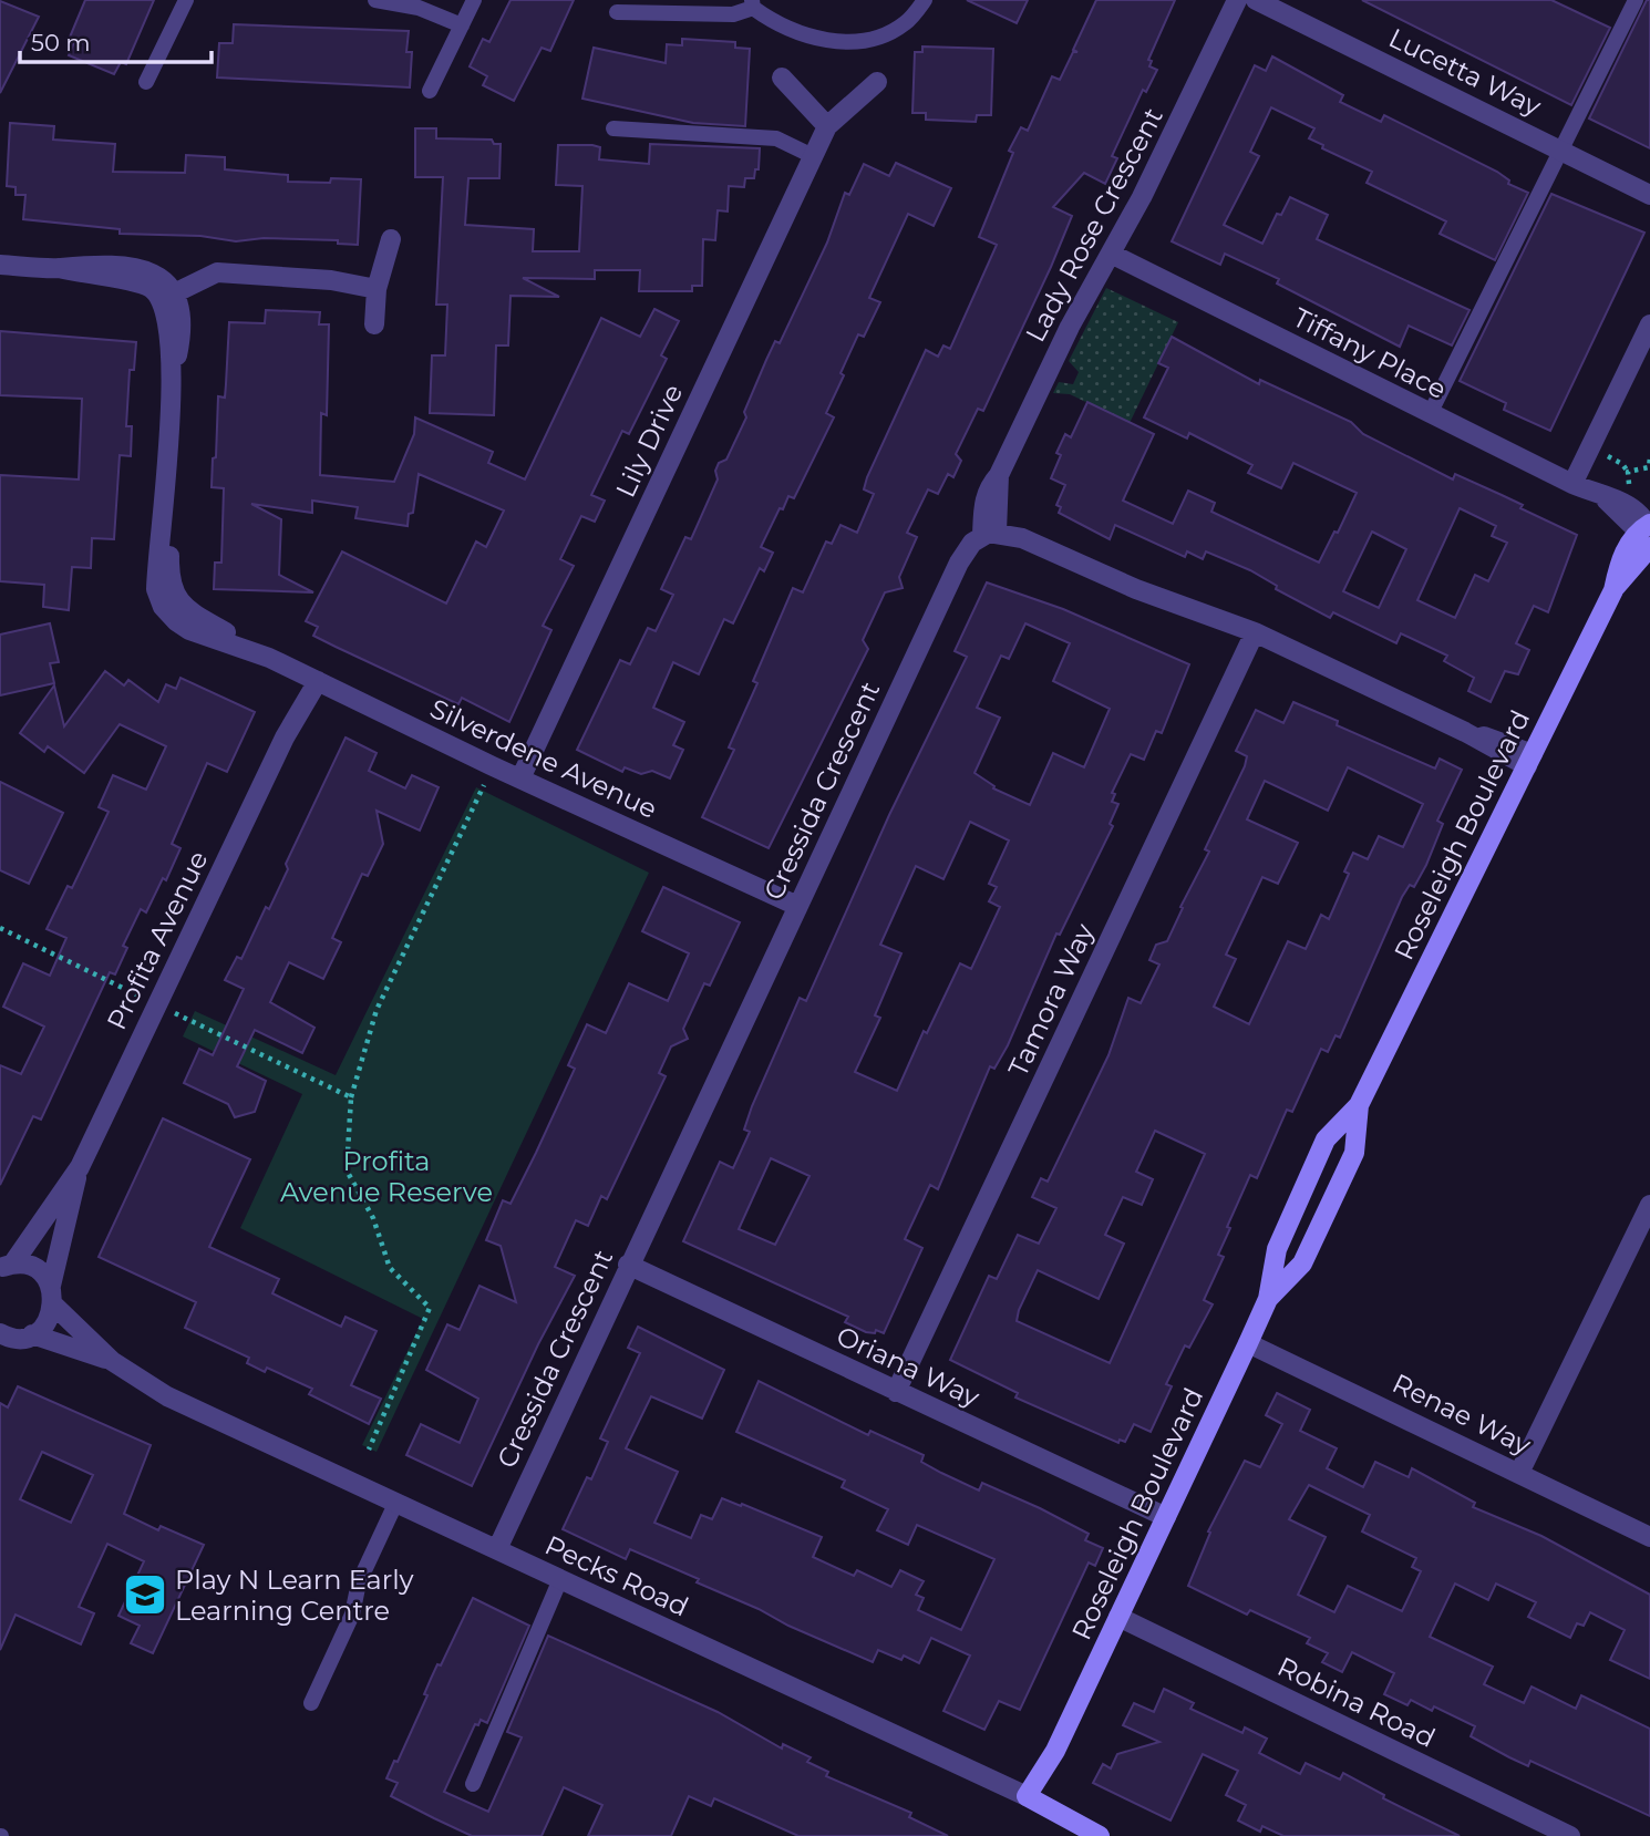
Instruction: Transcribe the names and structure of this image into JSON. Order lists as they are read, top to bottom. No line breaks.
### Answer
{"streets":{"street":["Lucetta Way","Lady Rose Crescent","Tiffany Place","Lily Drive","Silverdene Avenue","Cressida Crescent","Roseleigh Boulevard","Profita Avenue","Tamora Way","Oriana Way","Renae Way","Pecks Road","Robina Road"]},"crossings":[["Lady Rose Crescent","Tiffany Place"],["Lady Rose Crescent","Cressida Crescent"],["Tiffany Place","Roseleigh Boulevard"],["Lily Drive","Silverdene Avenue"],["Silverdene Avenue","Cressida Crescent"],["Silverdene Avenue","Profita Avenue"],["Cressida Crescent","Oriana Way"],["Cressida Crescent","Pecks Road"],["Roseleigh Boulevard","Oriana Way"],["Roseleigh Boulevard","Renae Way"],["Roseleigh Boulevard","Pecks Road"],["Roseleigh Boulevard","Robina Road"],["Profita Avenue","Pecks Road"],["Tamora Way","Oriana Way"]],"parks":["Profita Avenue Reserve"],"places":{"school or university":["Play N Learn Early Learning Centre"]},"scale_bar":"50 m"}
